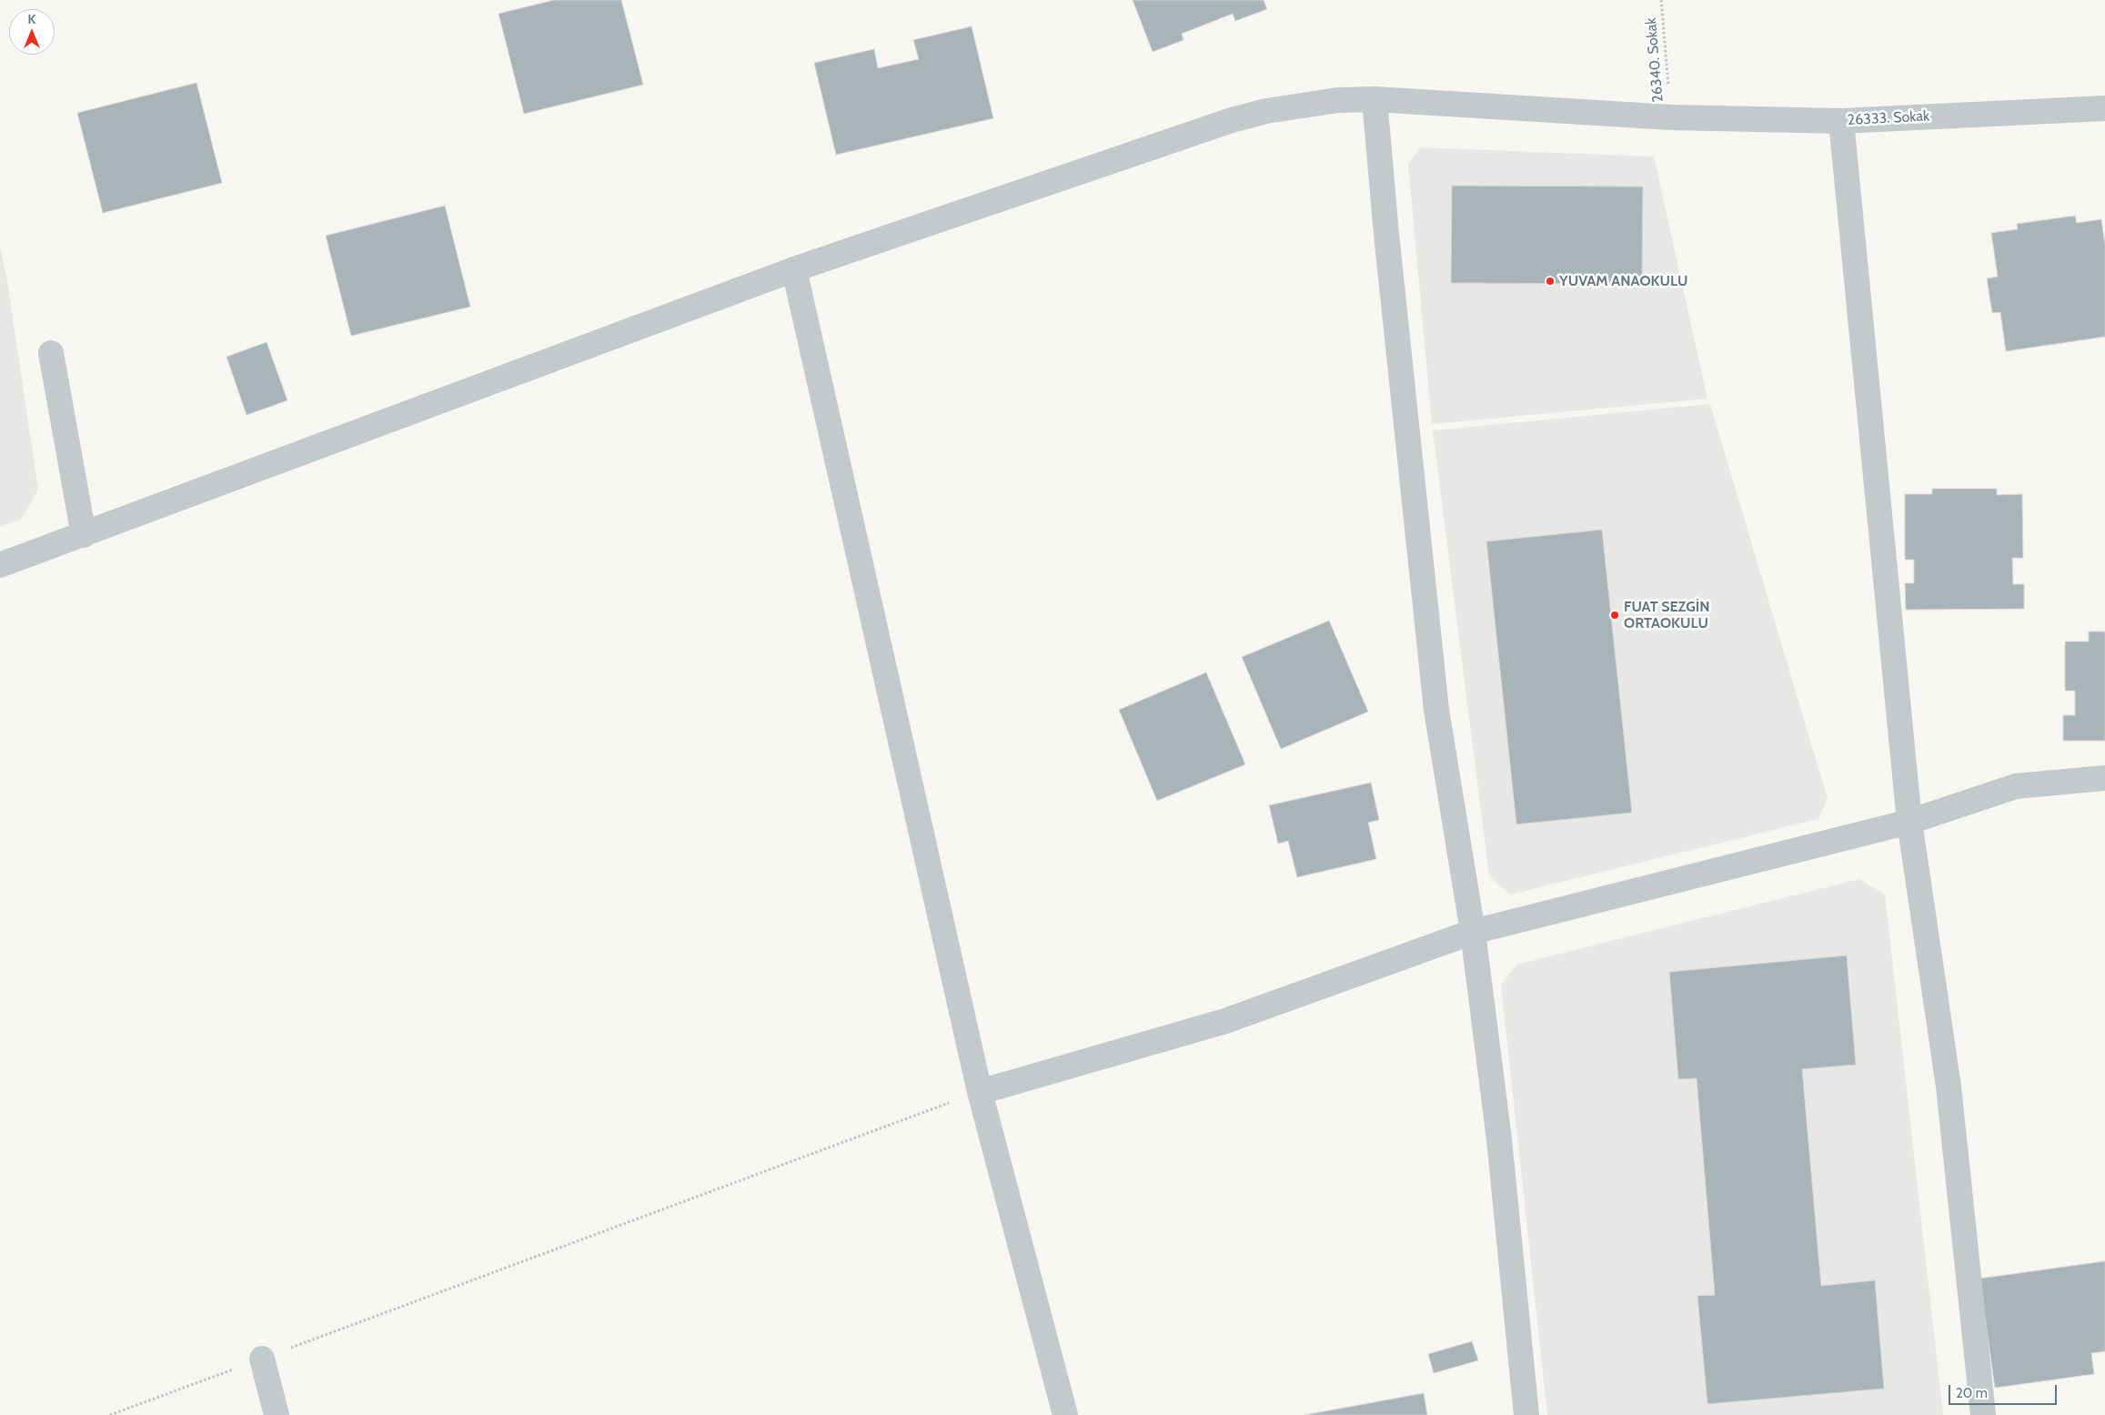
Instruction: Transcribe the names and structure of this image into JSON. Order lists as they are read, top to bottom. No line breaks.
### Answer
{"streets":{"street":["26333. Sokak"],"path":["26340. Sokak"]},"crossings":[["26340. Sokak","26333. Sokak"]],"places":["YUVAM ANAOKULU","FUAT SEZGİN ORTAOKULU"],"scale_bar":"20 m","north":"top"}
